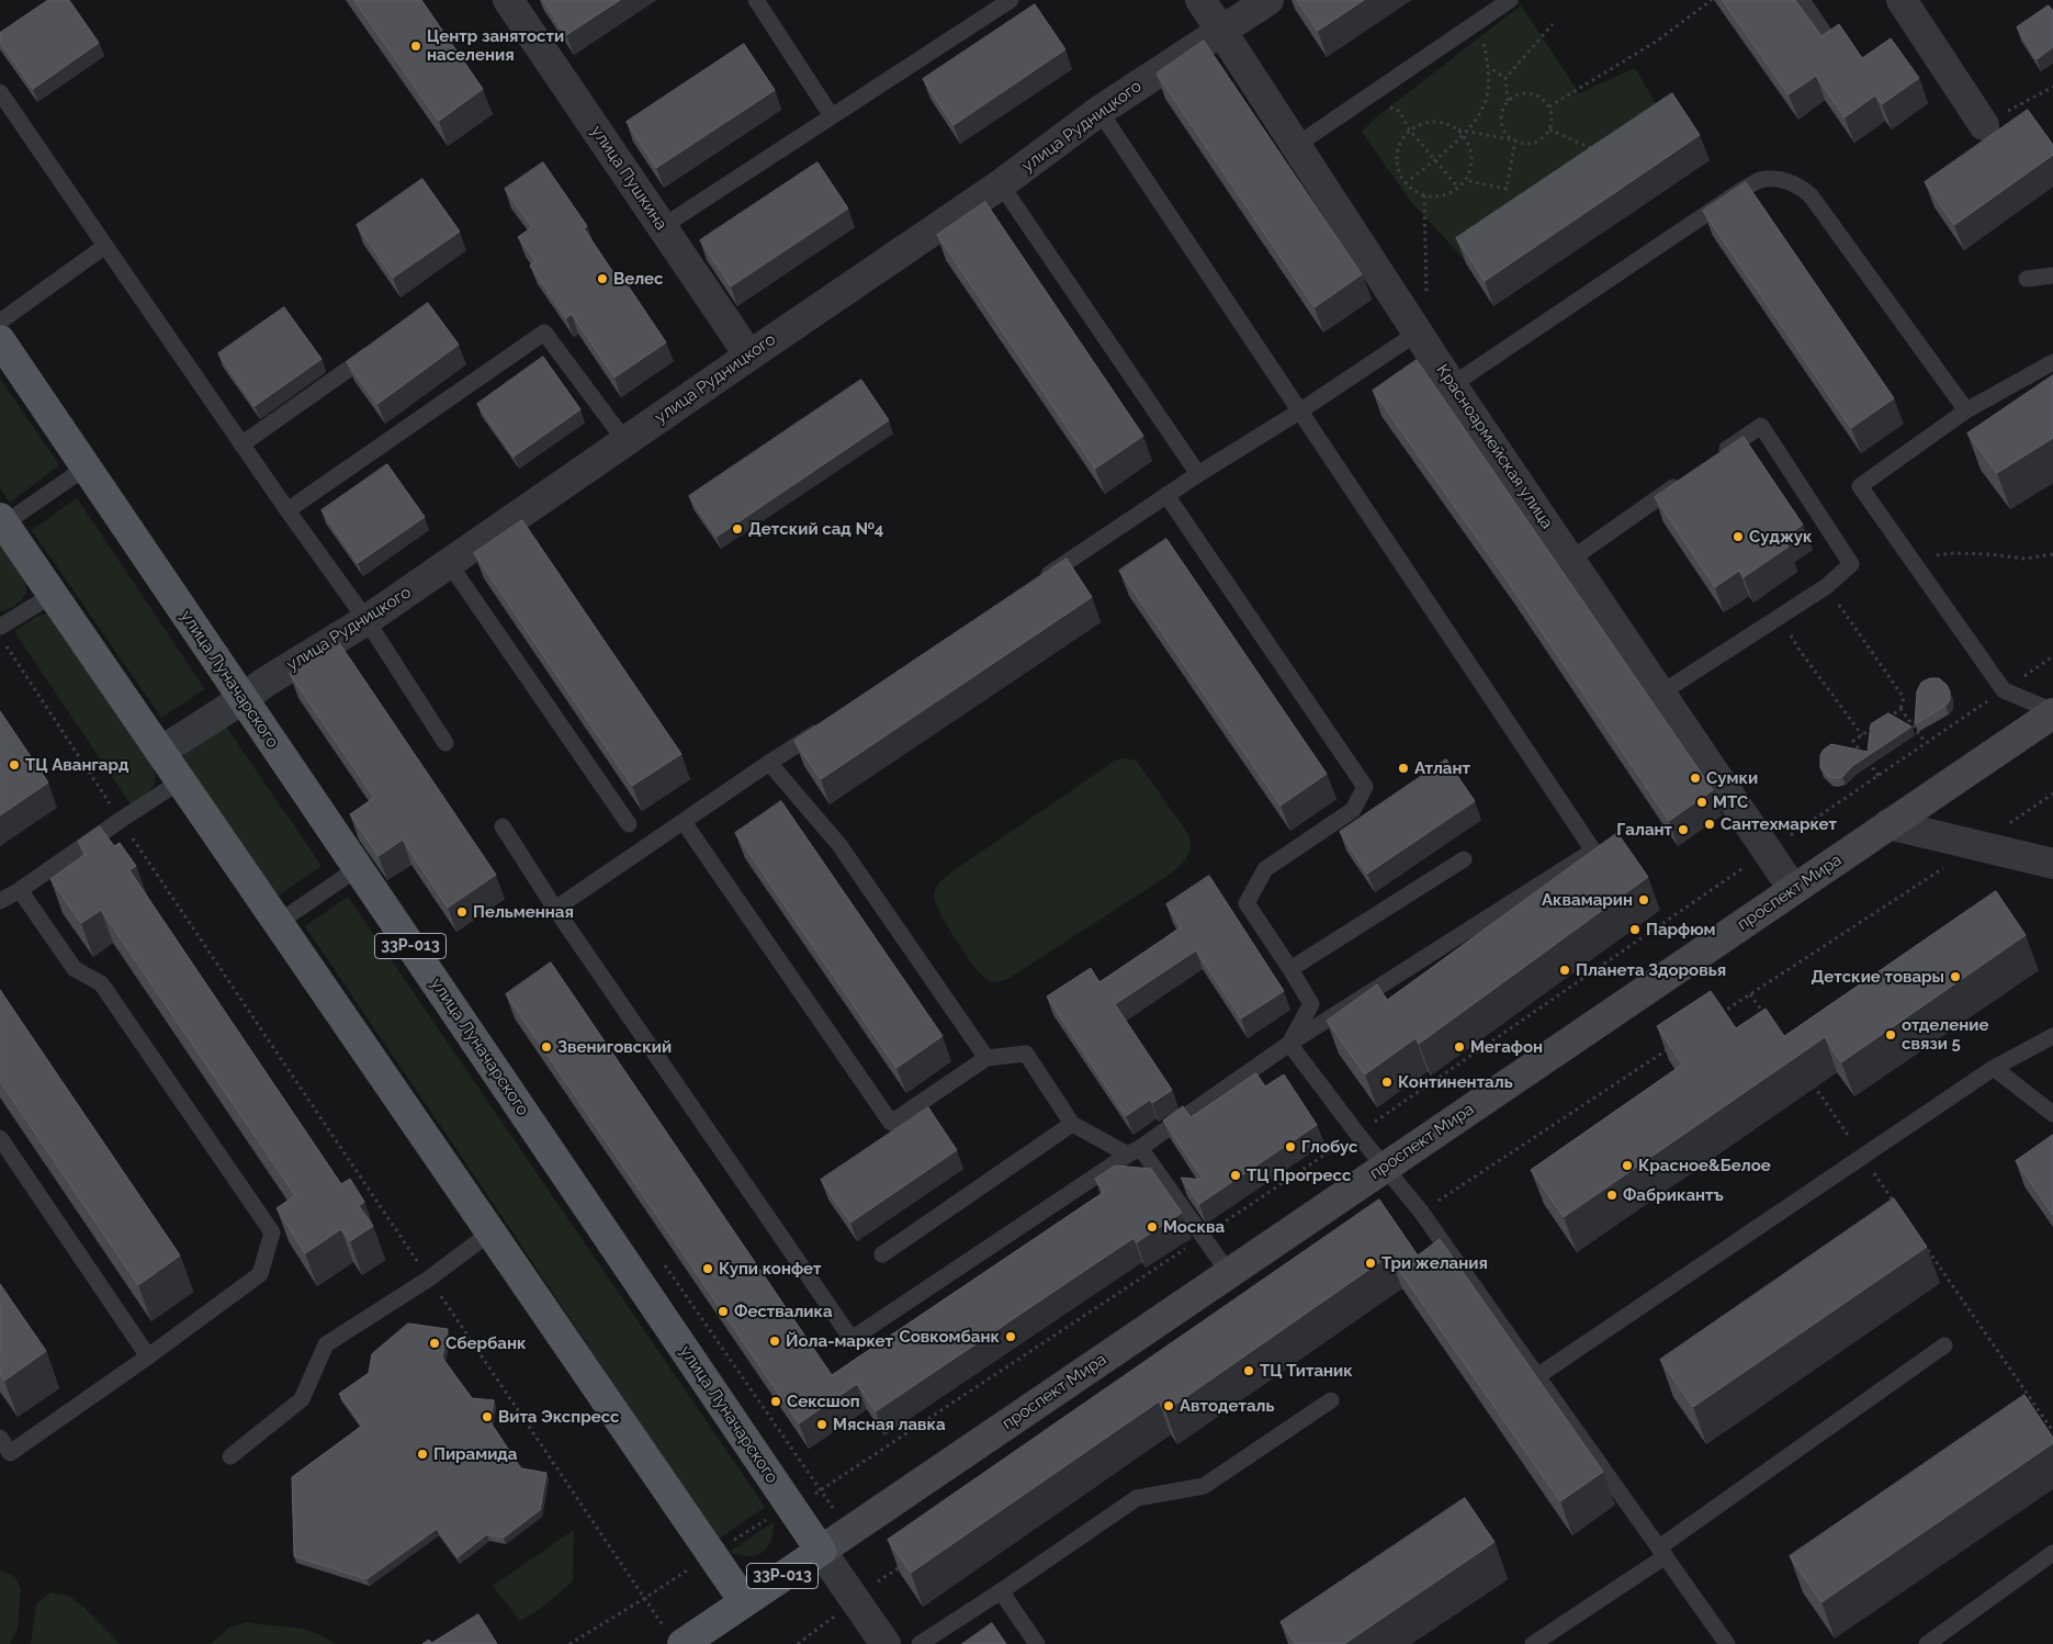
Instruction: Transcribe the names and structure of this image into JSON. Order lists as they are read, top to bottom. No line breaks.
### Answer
{"streets":{"main road":["улица Луначарского","проспект Мира","33Р-013"],"street":["улица Рудницкого","улица Пушкина","Красноармейская улица"]},"crossings":[["улица Рудницкого","улица Пушкина"],["улица Рудницкого","Красноармейская улица"],["улица Рудницкого","улица Луначарского"],["улица Рудницкого","33Р-013"],["Красноармейская улица","проспект Мира"],["улица Луначарского","проспект Мира"],["проспект Мира","33Р-013"]],"places":["Центр занятости населения","Велес","Детский сад №4","Суджук","ТЦ Авангард","Атлант","Сумки","МТС","Сантехмаркет","Галант","Аквамарин","Пельменная","Парфюм","Планета Здоровья","Детские товары","отделение связи 5","Звениговский","Мегафон","Континенталь","Глобус","Красное&Белое","ТЦ Прогресс","Фабрикантъ","Москва","Три желания","Купи конфет","Фествалика","Совкомбанк","Йола-маркет","Сбербанк","ТЦ Титаник","Сексшоп","Автодеталь","Вита Экспресс","Мясная лавка","Пирамида"]}
